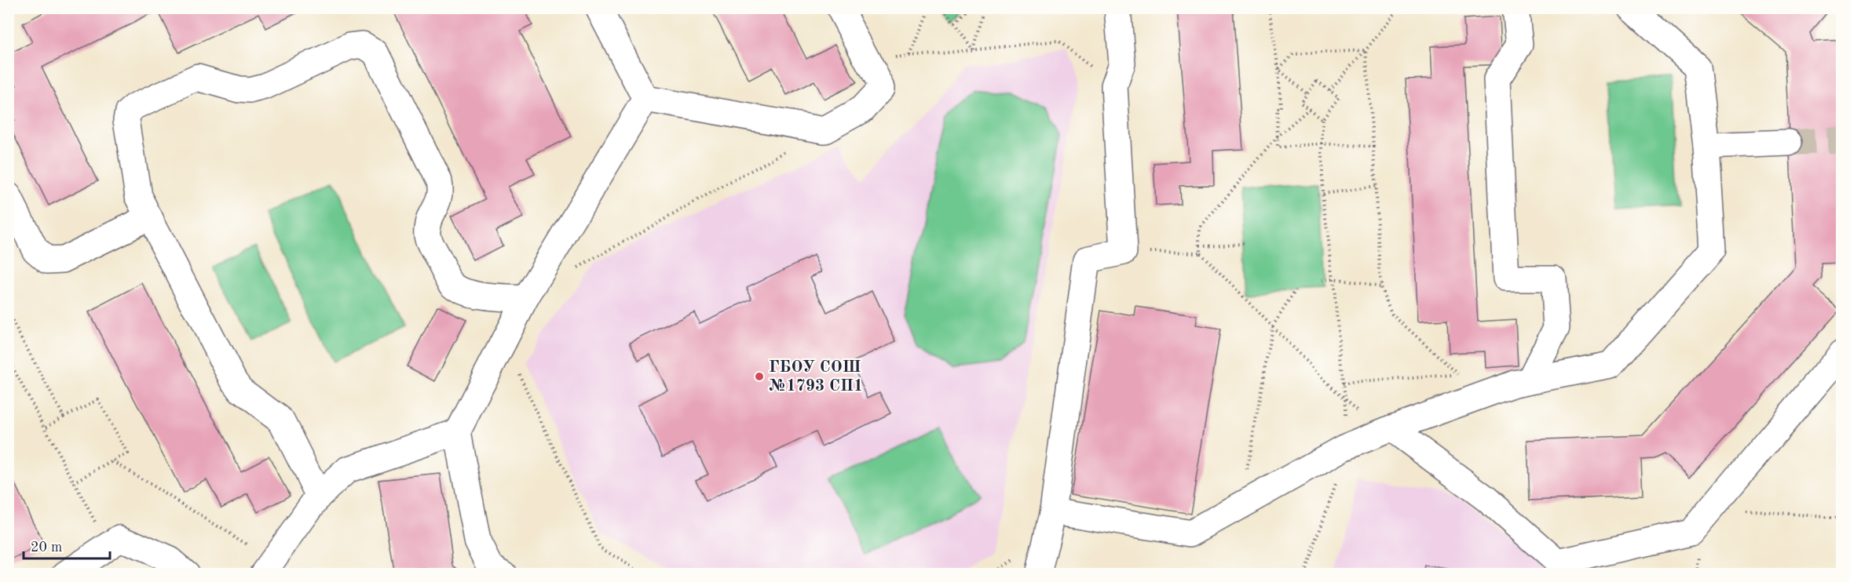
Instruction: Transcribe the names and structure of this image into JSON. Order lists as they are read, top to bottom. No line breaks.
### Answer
{"places":["ГБОУ СОШ №1793 СП1"],"scale_bar":"20 m"}
